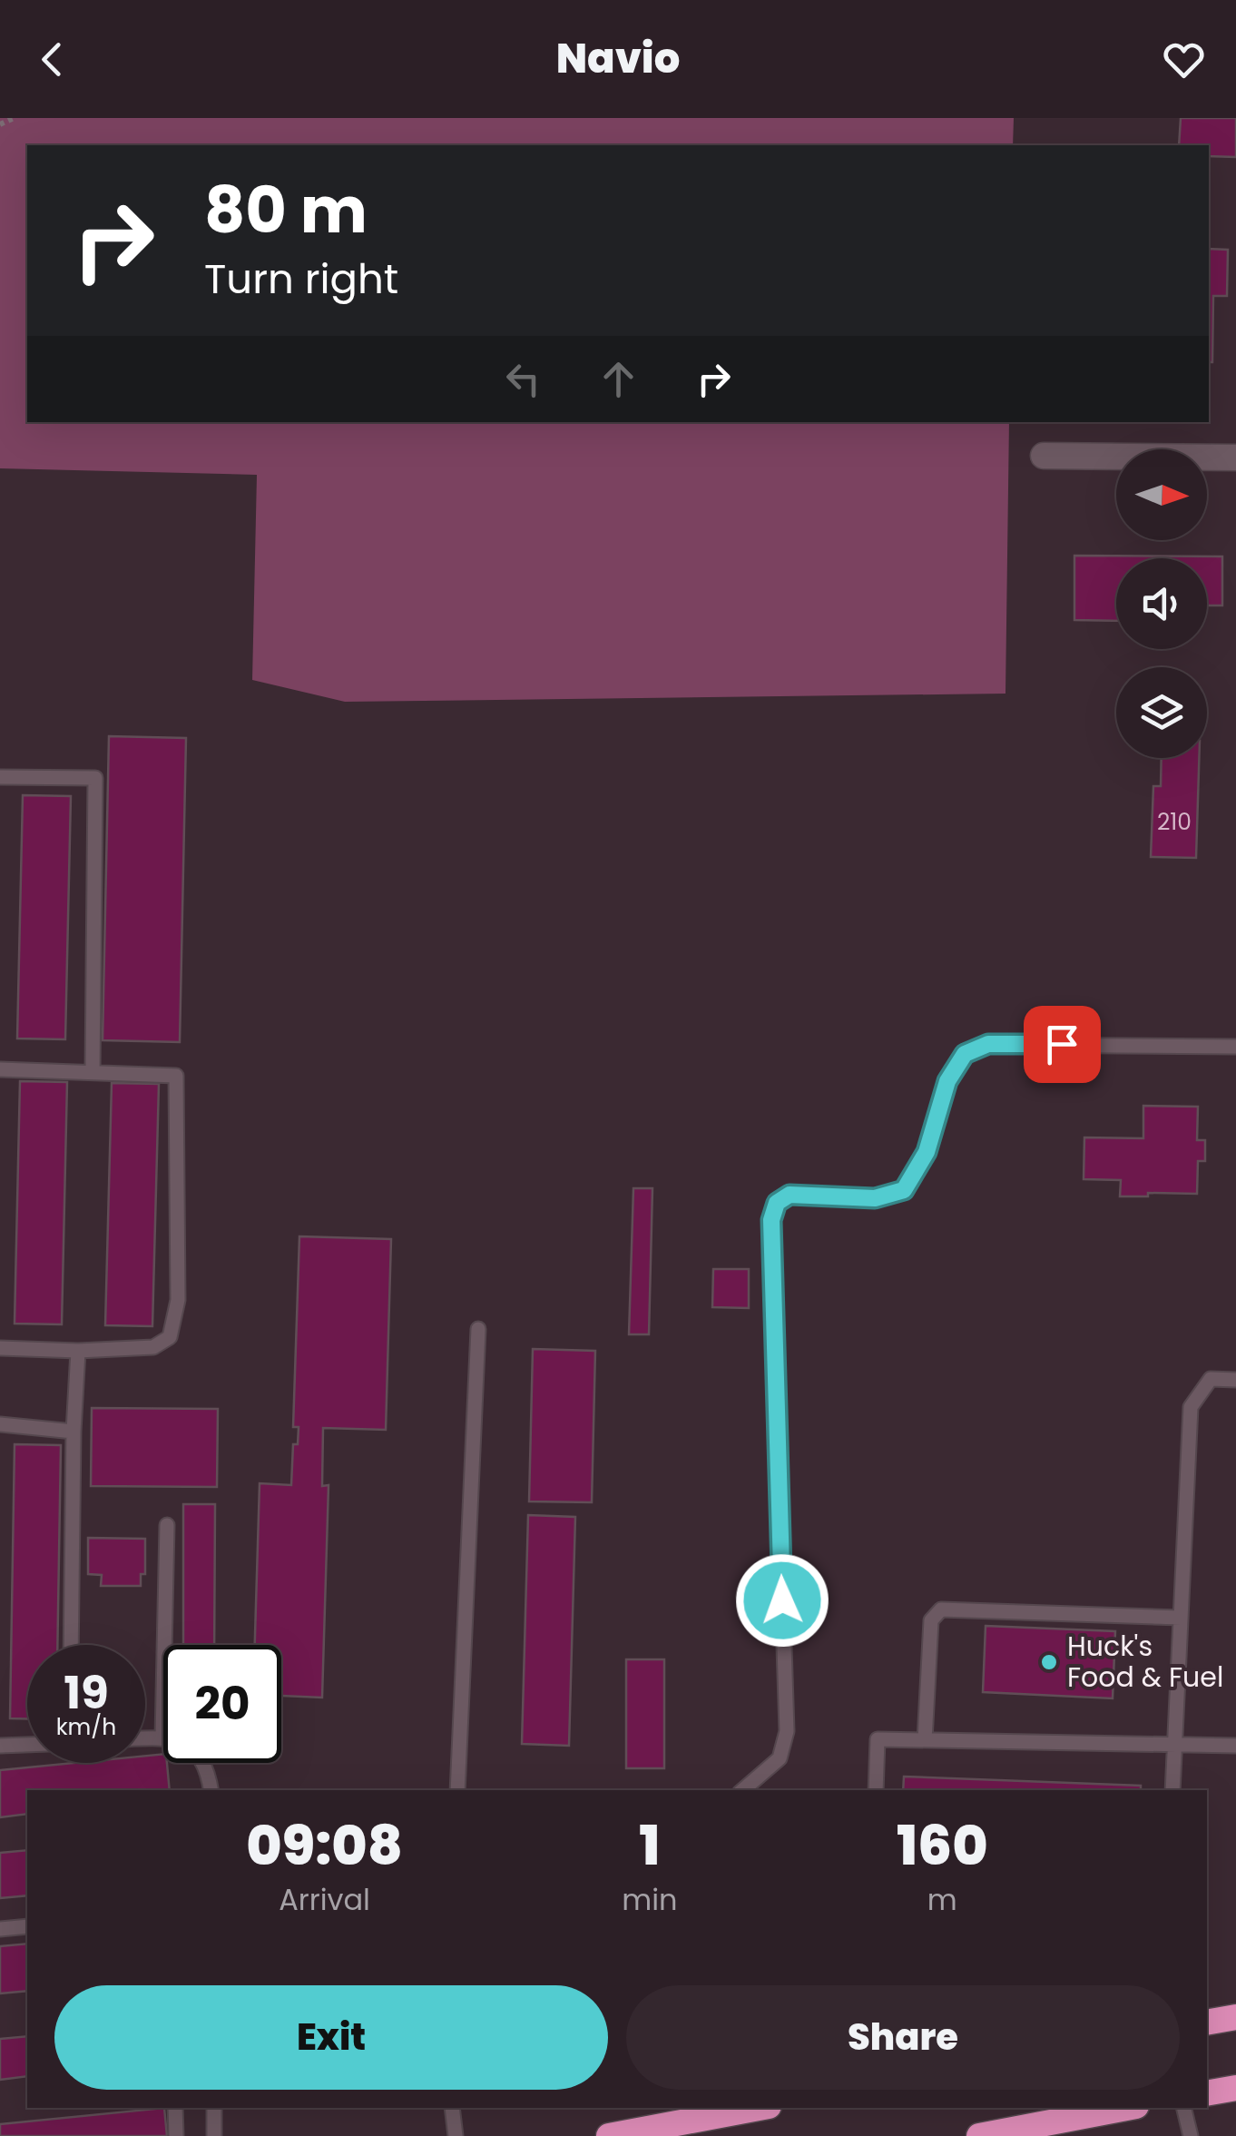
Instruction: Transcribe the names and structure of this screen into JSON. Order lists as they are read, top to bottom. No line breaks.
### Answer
{"places":["Huck's Food & Fuel"],"house_numbers":["210"],"north":"right","page":{"header":"Navio","turn":["80 m","Turn right"],"speed":"19 km/h","limit":"20","eta":["09:08","Arrival","1","min","160","m"],"buttons":["Exit","Share"]}}
